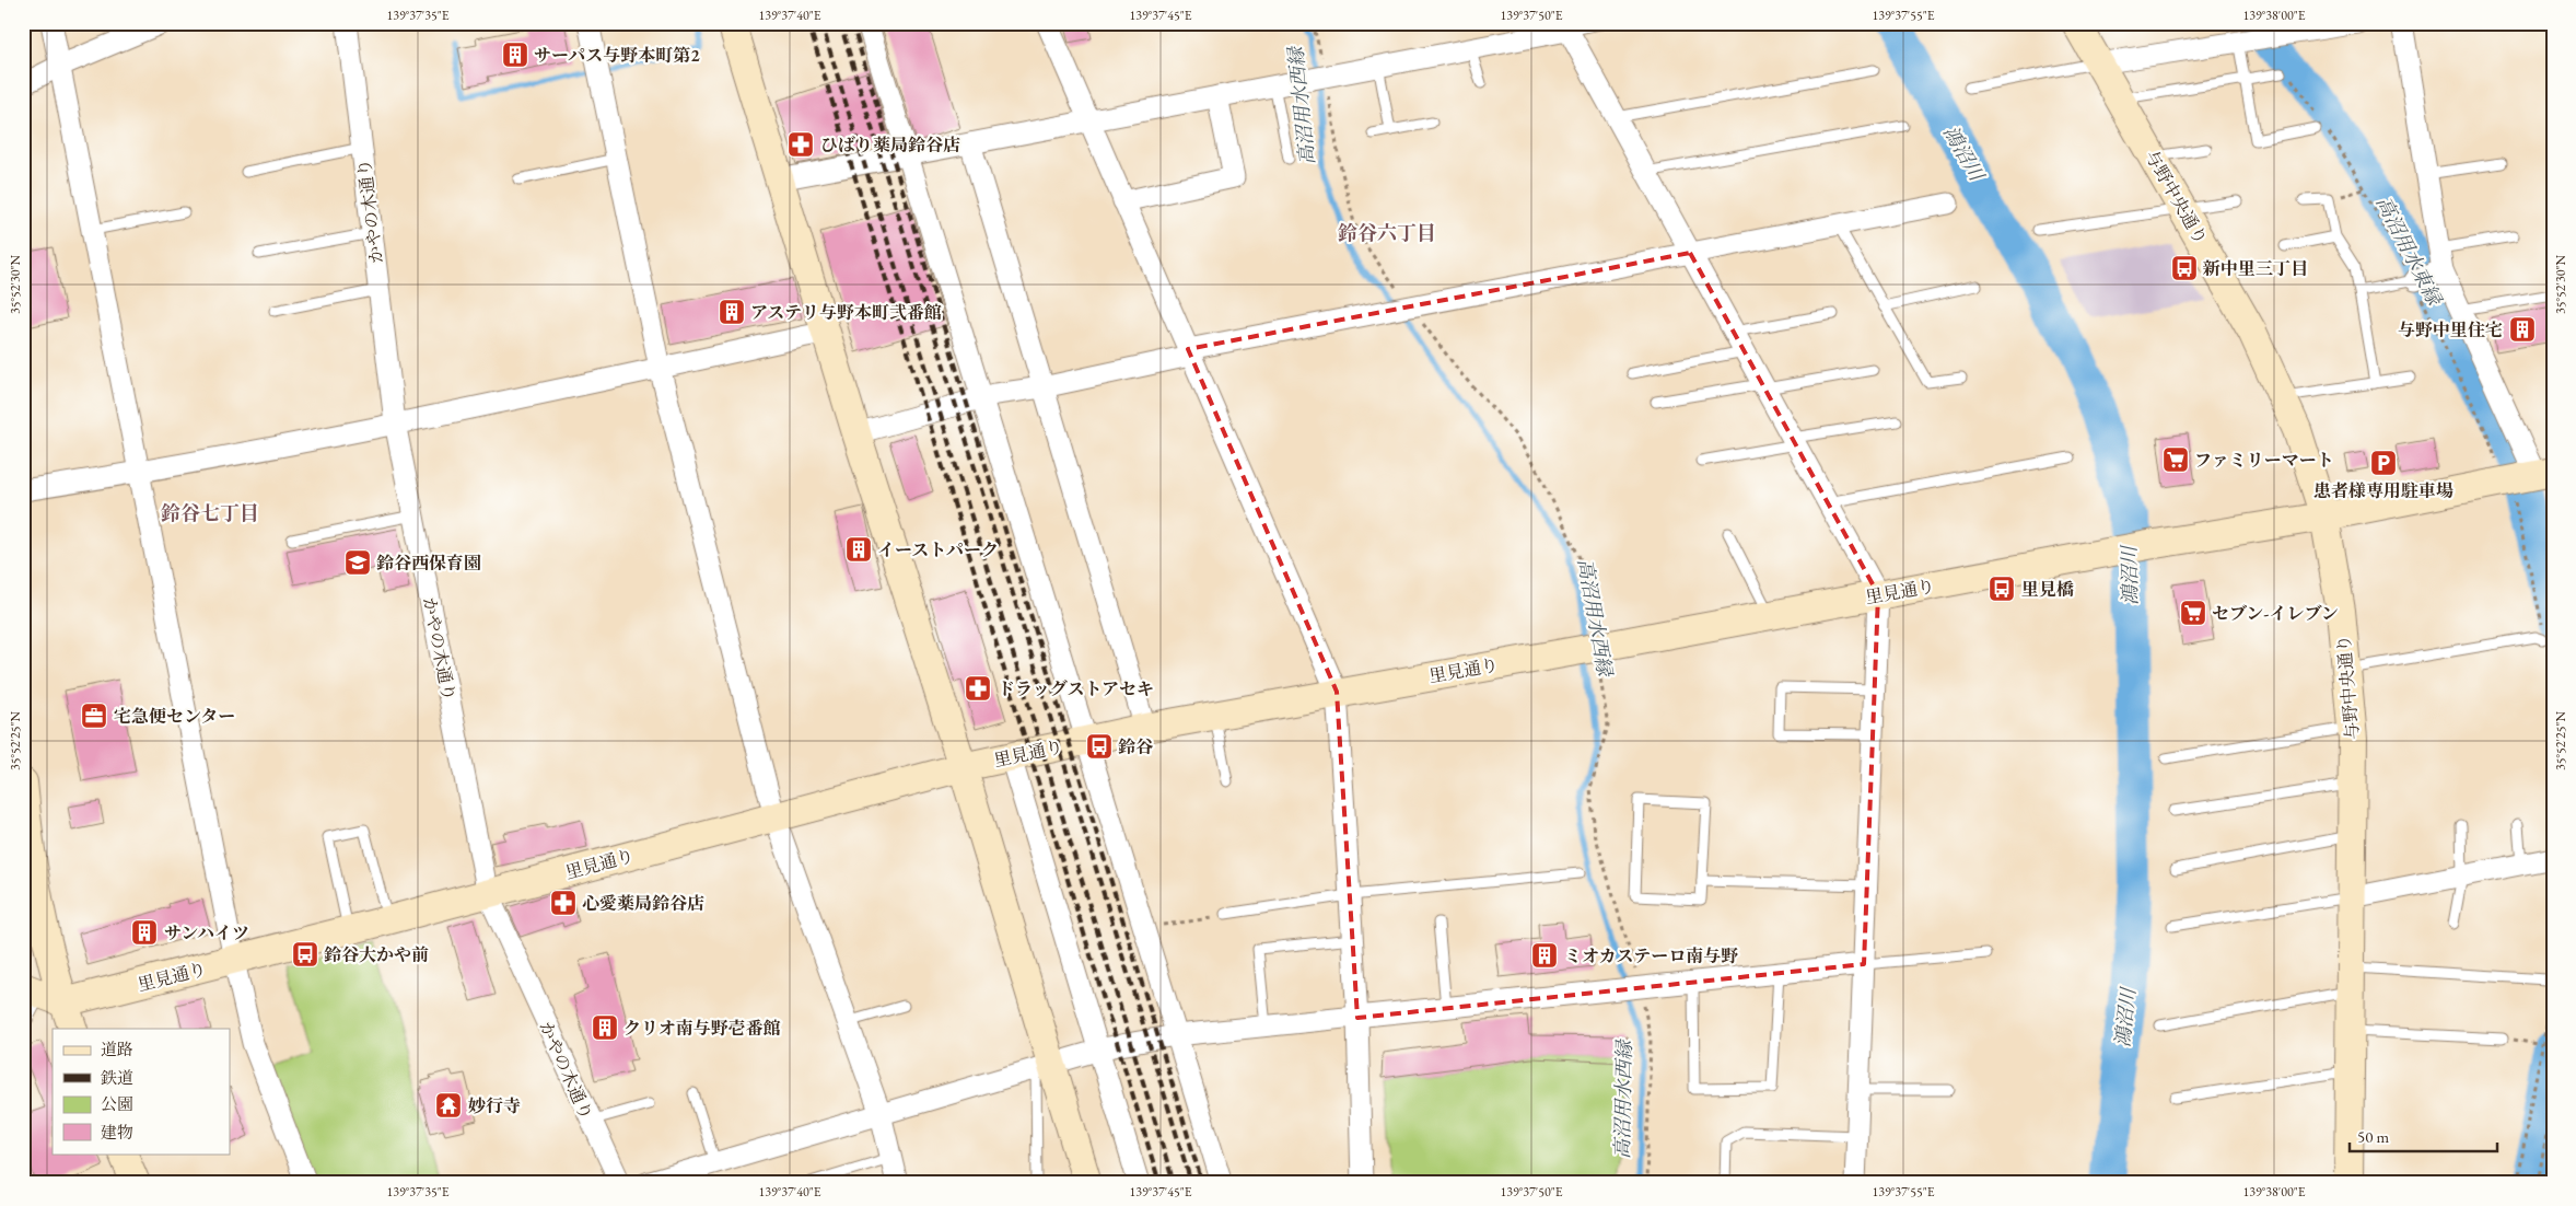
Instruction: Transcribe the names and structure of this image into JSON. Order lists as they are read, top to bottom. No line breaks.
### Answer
{"streets":{"street":["与野中央通り","かやの木通り","里見通り"]},"crossings":[["与野中央通り","里見通り"],["かやの木通り","里見通り"]],"districts":["鈴谷六丁目","鈴谷七丁目"],"water":["高沼用水西縁","鴻沼川","高沼用水東縁"],"places":{"building":["サーパス与野本町第2","アステリ与野本町弐番館","与野中里住宅","イーストパーク","サンハイツ","ミオカステーロ南与野","クリオ南与野壱番館"],"pharmacy":["ひばり薬局鈴谷店","ドラッグストアセキ","心愛薬局鈴谷店"],"bus stop":["新中里三丁目","里見橋","鈴谷","鈴谷大かや前"],"supermarket":["ファミリーマート","セブン-イレブン"],"parking":["患者様専用駐車場"],"school or university":["鈴谷西保育園"],"office":["宅急便センター"],"temple":["妙行寺"]},"legend":["道路","鉄道","公園","建物"],"scale_bar":"50 m","coordinates":["139°37'35\"E","139°37'40\"E","139°37'45\"E","139°37'50\"E","139°37'55\"E","139°38'00\"E","35°52'30\"N","35°52'25\"N"]}
